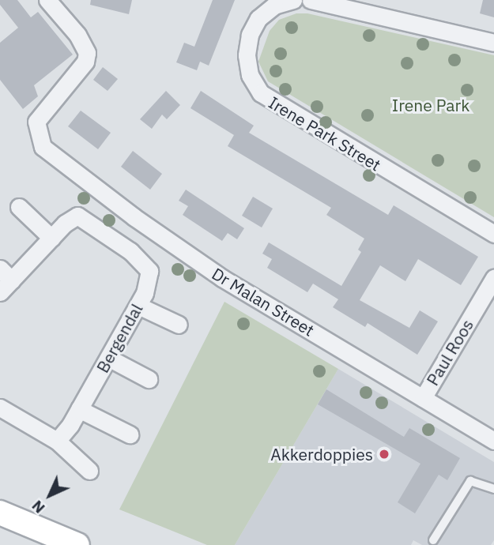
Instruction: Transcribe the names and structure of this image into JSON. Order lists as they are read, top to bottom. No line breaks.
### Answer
{"streets":{"street":["Irene Park Street","Dr Malan Street","Bergendal","Paul Roos"]},"crossings":[["Dr Malan Street","Paul Roos"]],"parks":["Irene Park"],"places":["Akkerdoppies"],"north":"bottom left"}
